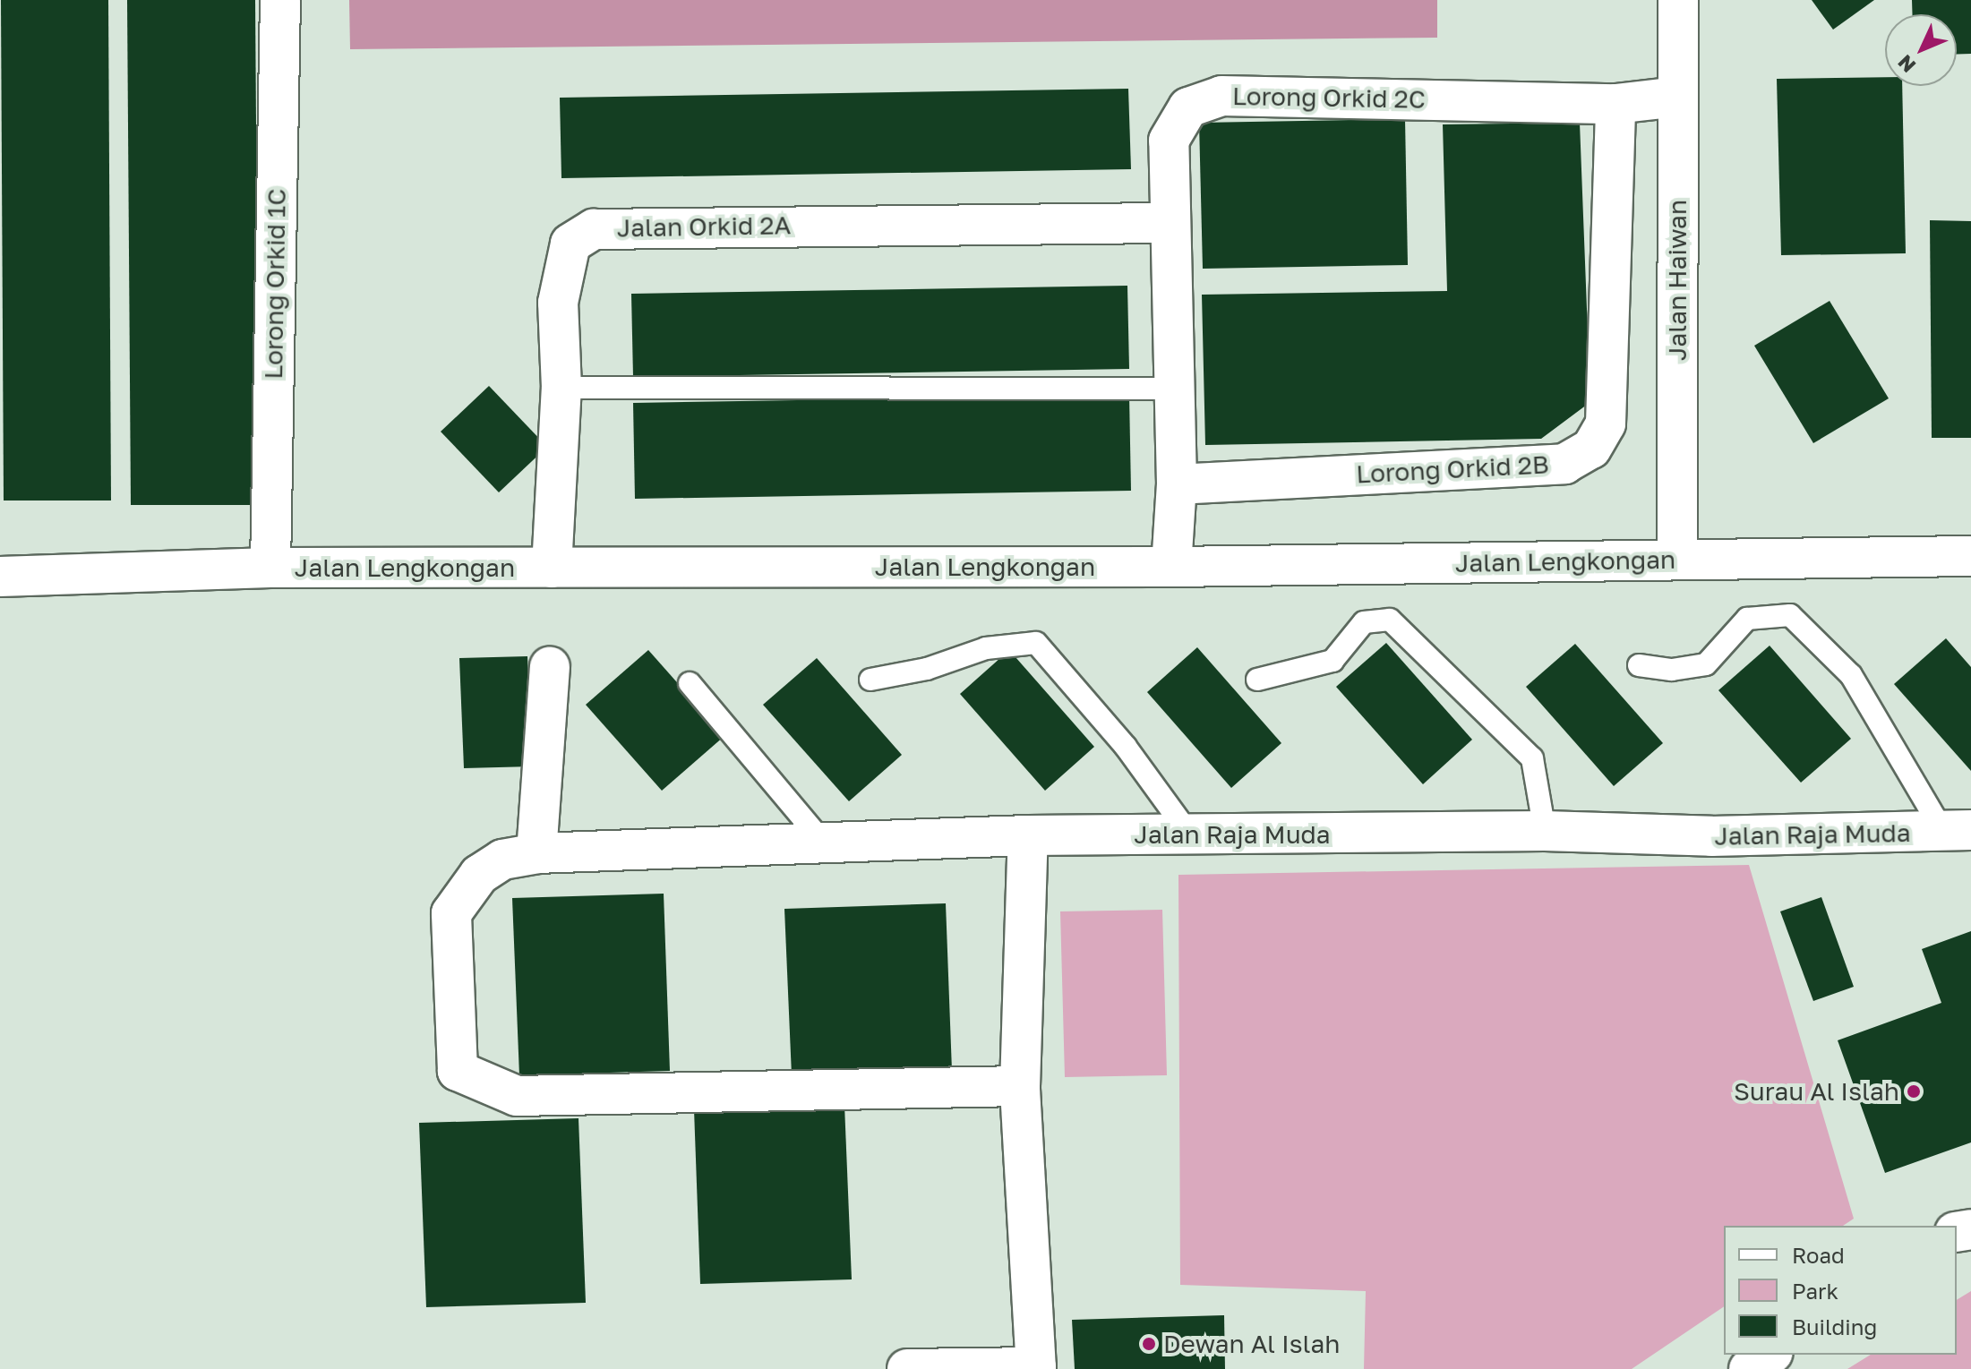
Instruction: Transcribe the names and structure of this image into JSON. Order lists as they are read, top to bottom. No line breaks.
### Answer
{"streets":{"street":["Lorong Orkid 2C","Jalan Orkid 2A","Jalan Haiwan","Lorong Orkid 1C","Lorong Orkid 2B","Jalan Lengkongan","Jalan Raja Muda"]},"crossings":[["Lorong Orkid 2C","Jalan Orkid 2A"],["Lorong Orkid 2C","Jalan Haiwan"],["Lorong Orkid 2C","Lorong Orkid 2B"],["Lorong Orkid 2C","Jalan Lengkongan"],["Jalan Orkid 2A","Jalan Lengkongan"],["Jalan Haiwan","Jalan Lengkongan"],["Lorong Orkid 1C","Jalan Lengkongan"]],"places":["Surau Al Islah","Dewan Al Islah"],"legend":["Road","Park","Building"],"north":"bottom left"}
